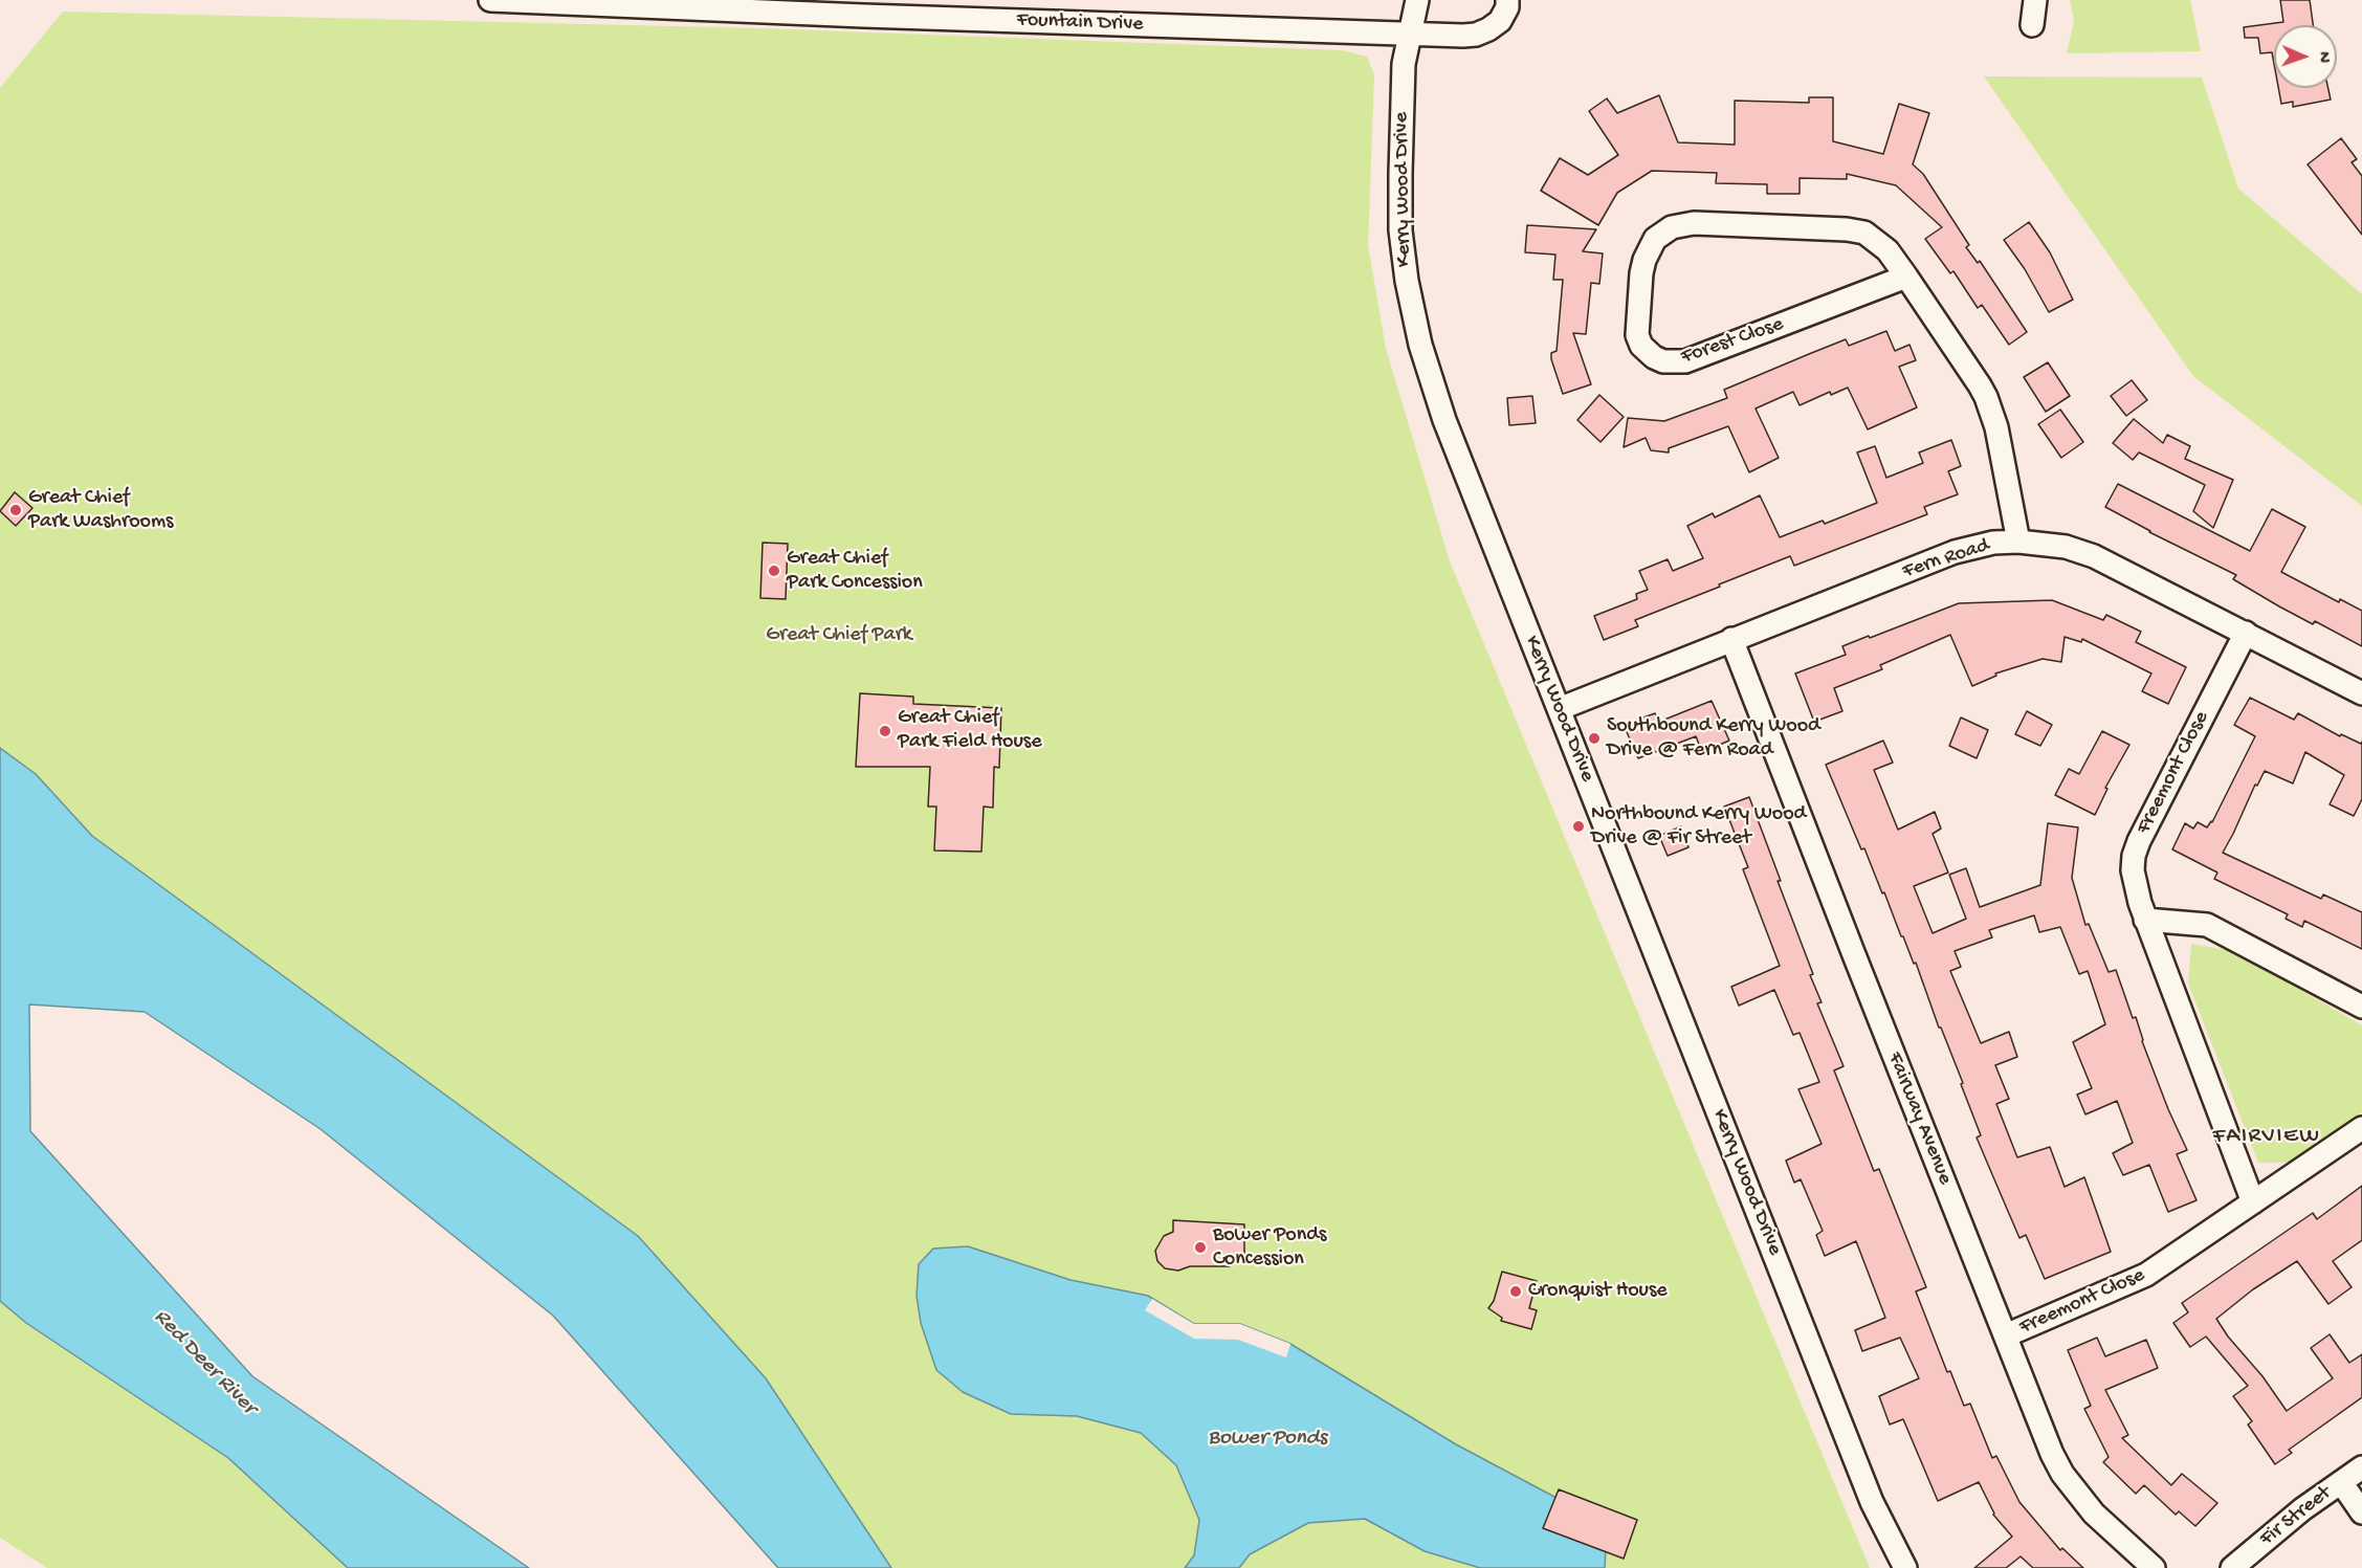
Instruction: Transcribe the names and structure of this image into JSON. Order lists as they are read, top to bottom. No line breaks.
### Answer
{"streets":{"street":["Fountain Drive","Kerry Wood Drive","Forest Close","Fern Road","Freemont Close","Fairway Avenue","Fir Street"]},"crossings":[["Fountain Drive","Kerry Wood Drive"],["Kerry Wood Drive","Fern Road"],["Forest Close","Fern Road"],["Fern Road","Freemont Close"],["Fern Road","Fairway Avenue"],["Freemont Close","Fairway Avenue"]],"districts":["FAIRVIEW"],"water":["Red Deer River","Bower Ponds"],"parks":["Great Chief Park"],"places":["Great Chief Park Washrooms","Great Chief Park Concession","Great Chief Park Field House","Southbound Kerry Wood Drive @ Fern Road","Northbound Kerry Wood Drive @ Fir Street","Bower Ponds Concession","Cronquist House"],"north":"right"}
